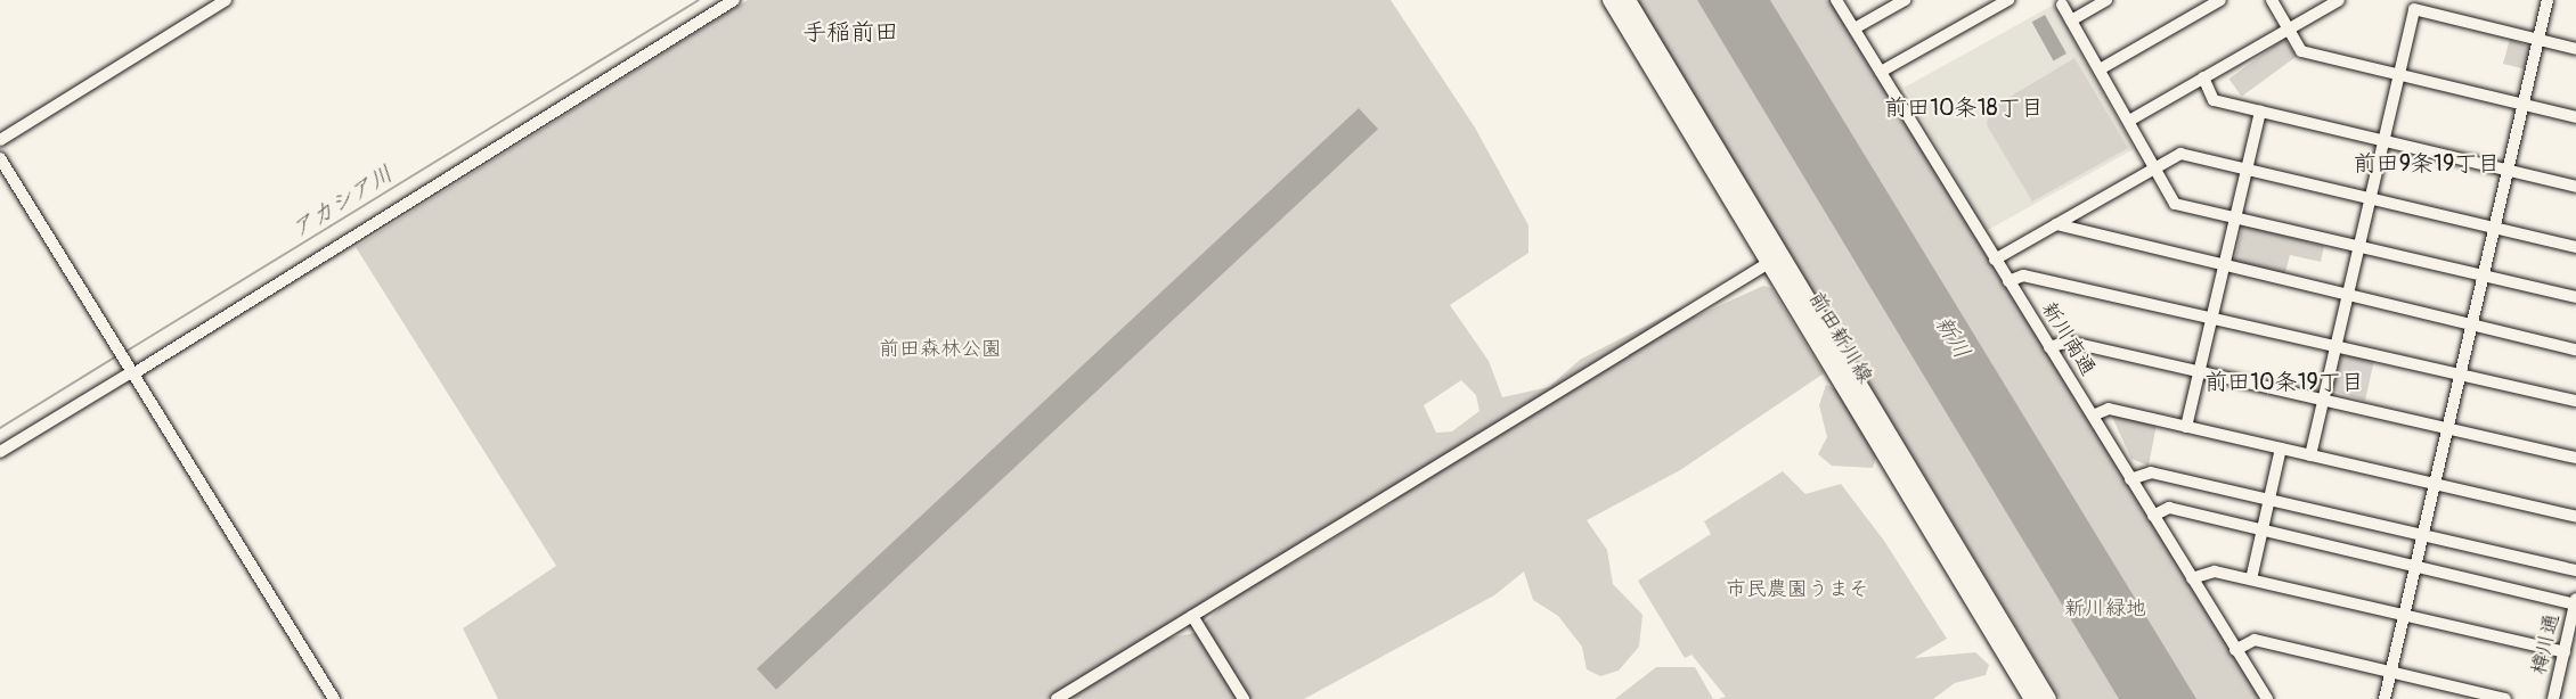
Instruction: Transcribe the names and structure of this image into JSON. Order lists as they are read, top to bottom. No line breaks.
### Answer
{"streets":{"main road":["前田新川線"],"street":["新川南通","樽川通"]},"districts":["手稲前田","前田10条18丁目","前田9条19丁目","前田10条19丁目"],"water":["アカシア川","新川"],"parks":["前田森林公園","市民農園うまそ","新川緑地"]}
